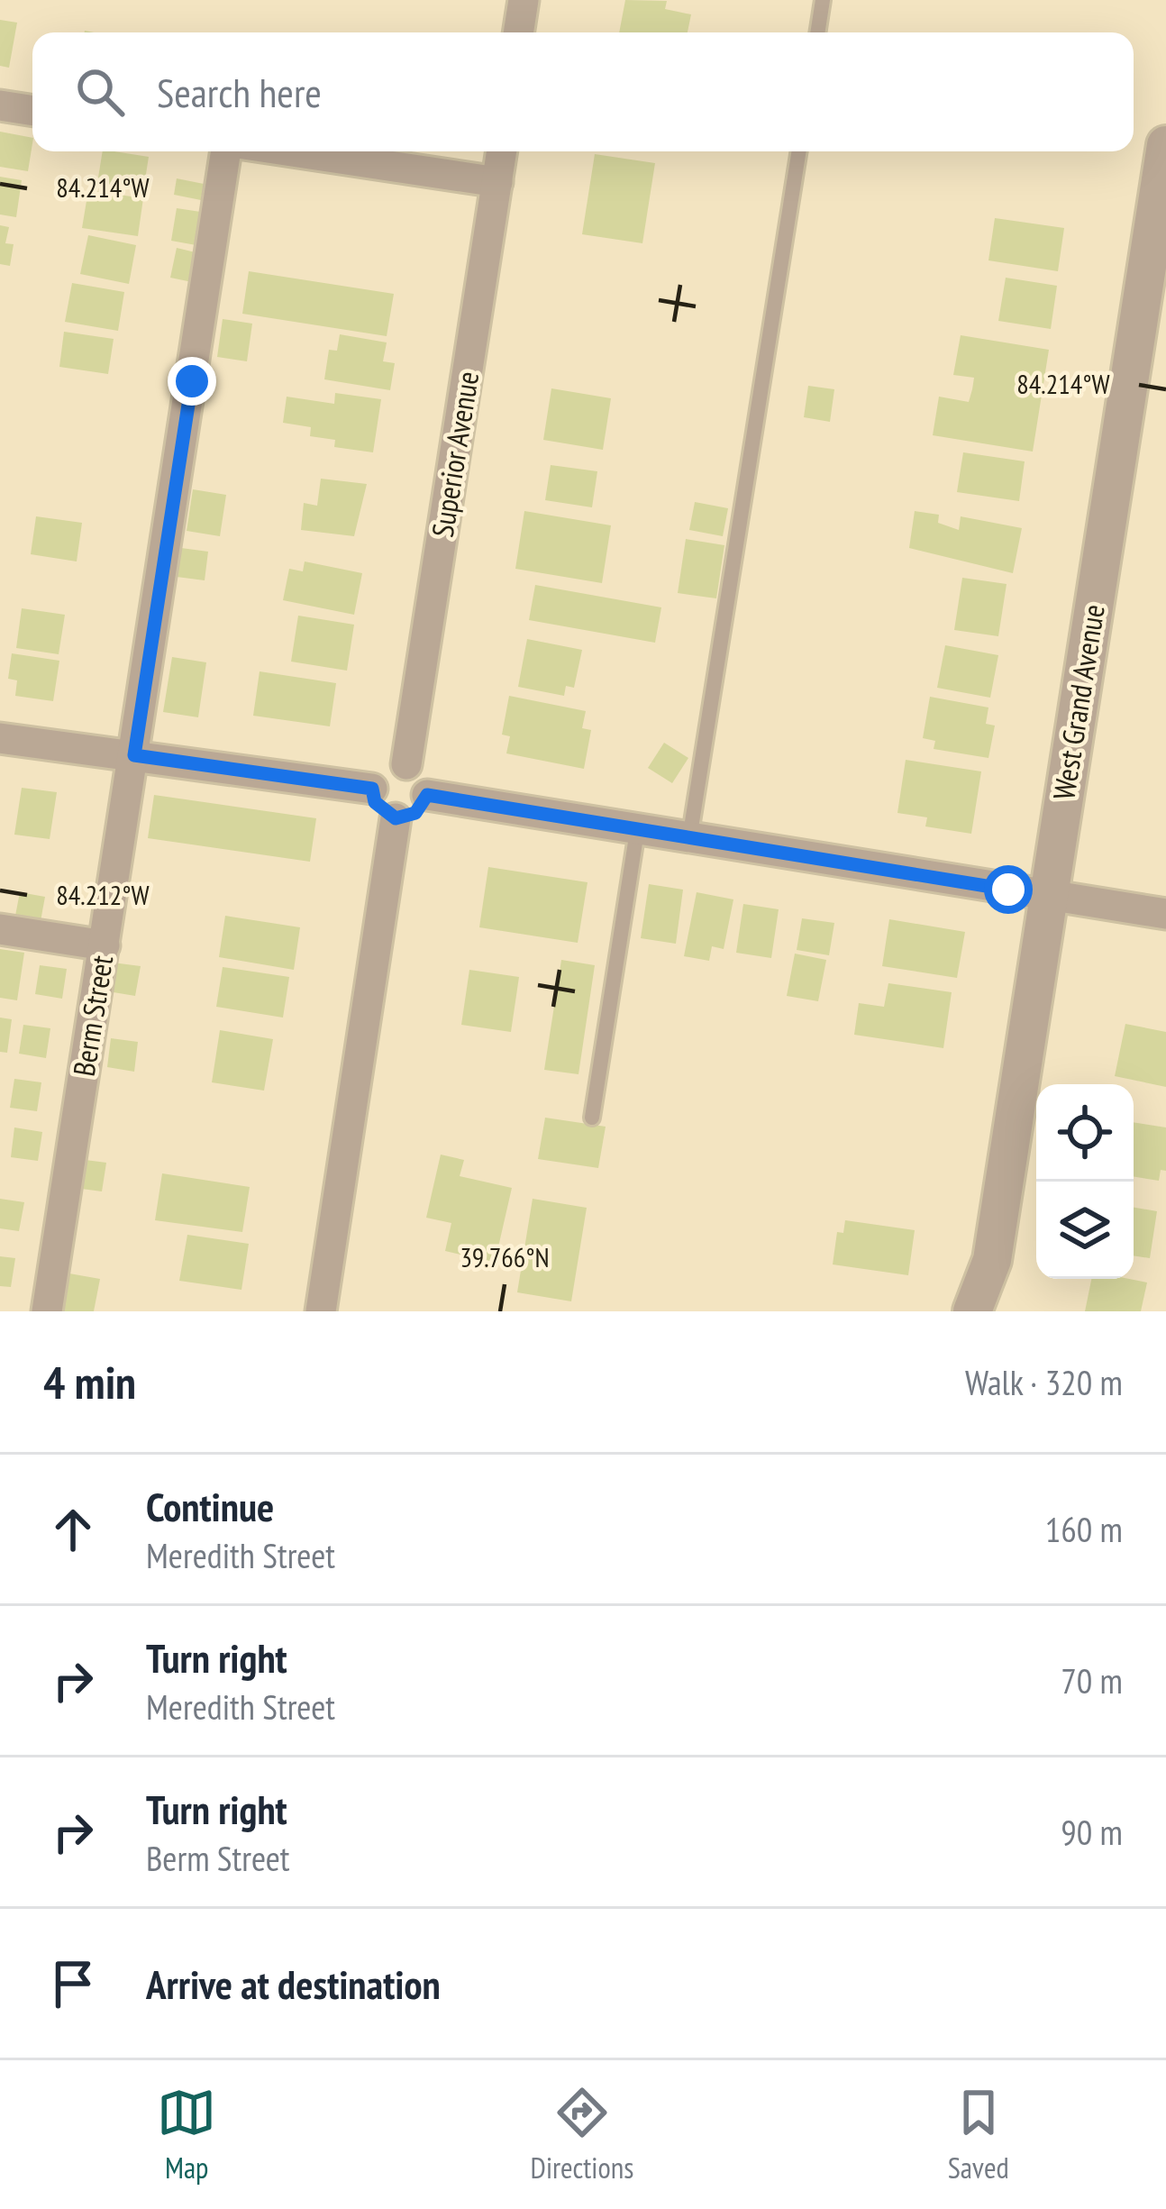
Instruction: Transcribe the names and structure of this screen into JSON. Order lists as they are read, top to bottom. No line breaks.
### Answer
{"streets":{"street":["Superior Avenue","West Grand Avenue","Berm Street"]},"page":{"search":"Search here","heading":["4 min","Walk · 320 m"],"list":[["Continue","Meredith Street","160 m"],["Turn right","Meredith Street","70 m"],["Turn right","Berm Street","90 m"],"Arrive at destination"],"nav":["Map","Directions","Saved"]},"coordinates":["84.214°W","84.212°W","39.766°N"]}
